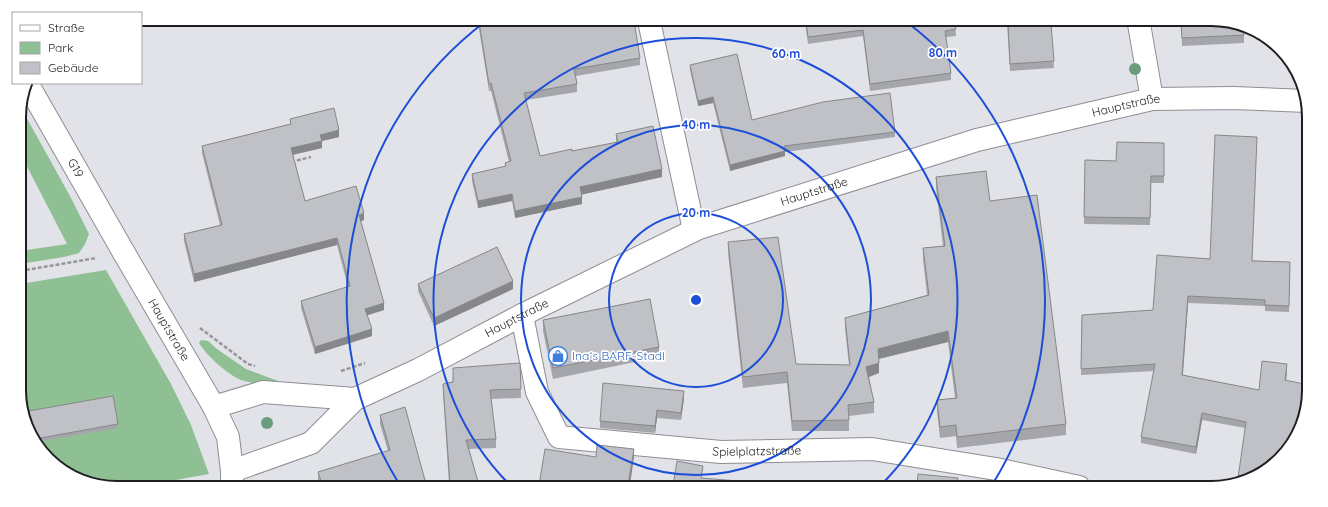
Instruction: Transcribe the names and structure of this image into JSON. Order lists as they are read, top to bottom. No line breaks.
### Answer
{"streets":{"street":["Hauptstraße","G19","Spielplatzstraße"]},"crossings":[["Hauptstraße","G19"],["Hauptstraße","Spielplatzstraße"]],"places":{"shop":["Ina´s BARF-Stadl"]},"legend":["Straße","Park","Gebäude"],"rings":["80 m","60 m","40 m","20 m"]}
